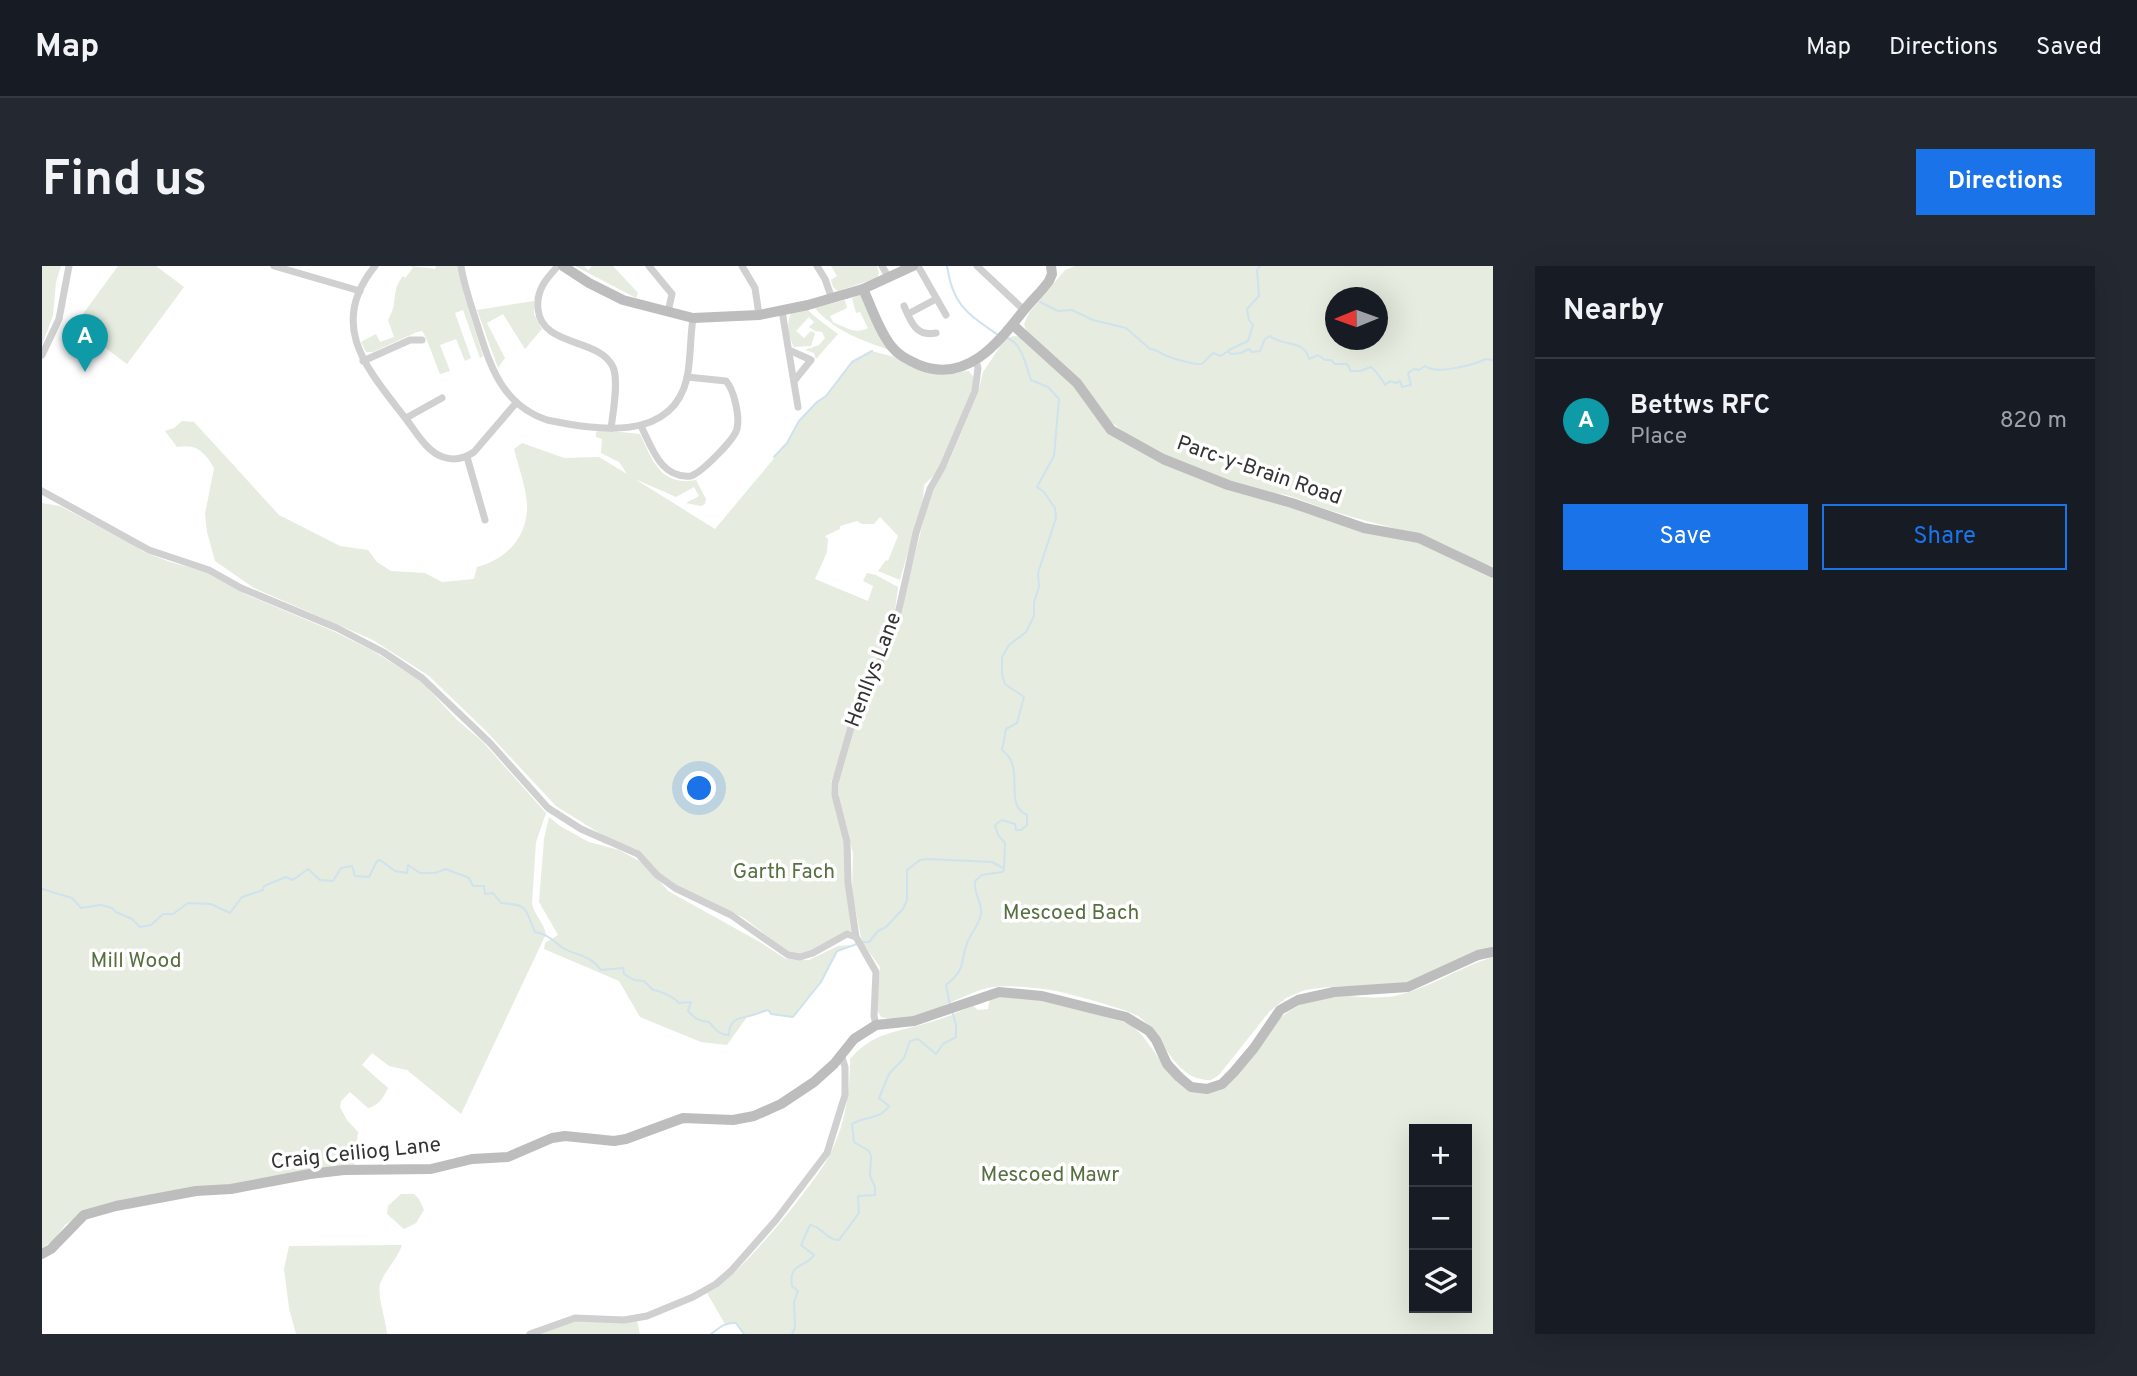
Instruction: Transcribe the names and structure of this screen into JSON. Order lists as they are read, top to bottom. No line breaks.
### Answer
{"streets":{"street":["Parc-y-Brain Road","Henllys Lane","Craig Ceiliog Lane"]},"crossings":[["Henllys Lane","Craig Ceiliog Lane"]],"parks":["Garth Fach","Mescoed Bach","Mill Wood","Mescoed Mawr"],"north":"left","page":{"header":"Map","nav":["Map","Directions","Saved"],"buttons":["Directions",["Save","Share"]],"title":"Find us","heading":"Nearby","pins":"A","list":[{"mark":"A","name":"Bettws RFC","note":"Place","value":"820 m"}],"map_buttons":["+","−"]}}
